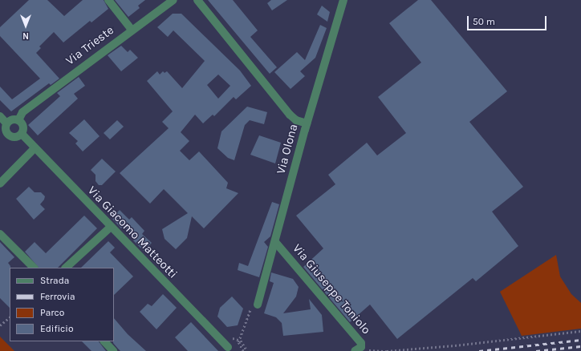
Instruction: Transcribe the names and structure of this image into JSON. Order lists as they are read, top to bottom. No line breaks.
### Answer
{"streets":{"street":["Via Trieste","Via Olona","Via Giacomo Matteotti","Via Giuseppe Toniolo"]},"crossings":[["Via Trieste","Via Giacomo Matteotti"],["Via Olona","Via Giuseppe Toniolo"]],"legend":["Strada","Ferrovia","Parco","Edificio"],"scale_bar":"50 m","north":"bottom"}
